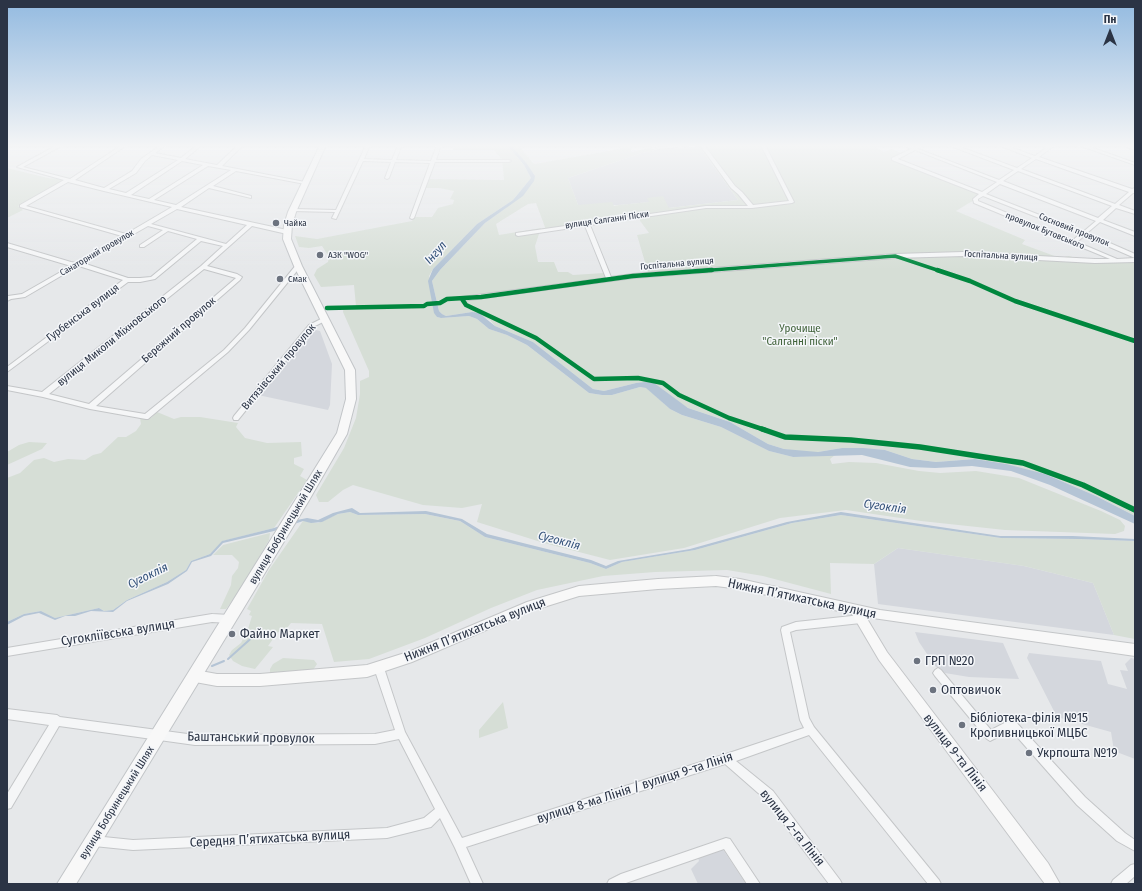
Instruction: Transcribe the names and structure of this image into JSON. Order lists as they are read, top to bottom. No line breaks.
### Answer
{"streets":{"main road":["вулиця Бобринецький Шлях"],"street":["вулиця Салганні Піски","Сосновий провулок","провулок Бутовського","Санаторний провулок","Госпітальна вулиця","Гурбенська вулиця","Бережний провулок","вулиця Миколи Міхновського","Витязівський провулок","Нижня Пʼятихатська вулиця","Сугокліївська вулиця","Баштанський провулок","вулиця 9-та Лінія","вулиця 8-ма Лінія / вулиця 9-та Лінія","вулиця 2-га Лінія","Середня Пʼятихатська вулиця"]},"crossings":[["Сосновий провулок","провулок Бутовського"],["провулок Бутовського","Госпітальна вулиця"],["Санаторний провулок","Гурбенська вулиця"],["Санаторний провулок","вулиця Миколи Міхновського"],["Бережний провулок","вулиця Миколи Міхновського"],["вулиця Миколи Міхновського","вулиця Бобринецький Шлях"],["Витязівський провулок","вулиця Бобринецький Шлях"],["вулиця Бобринецький Шлях","Нижня Пʼятихатська вулиця"],["вулиця Бобринецький Шлях","Сугокліївська вулиця"],["вулиця Бобринецький Шлях","Баштанський провулок"],["вулиця Бобринецький Шлях","Середня Пʼятихатська вулиця"],["Нижня Пʼятихатська вулиця","вулиця 9-та Лінія"],["вулиця 8-ма Лінія / вулиця 9-та Лінія","вулиця 2-га Лінія"]],"water":["Інгул","Сугоклія"],"parks":["Урочище \"Салганні піски\""],"places":["Чайка","АЗК \"WOG\"","Смак","Файно Маркет","ГРП №20","Оптовичок","Бібліотека-філія №15 Кропивницької МЦБС","Укрпошта №19"],"north":"top"}
